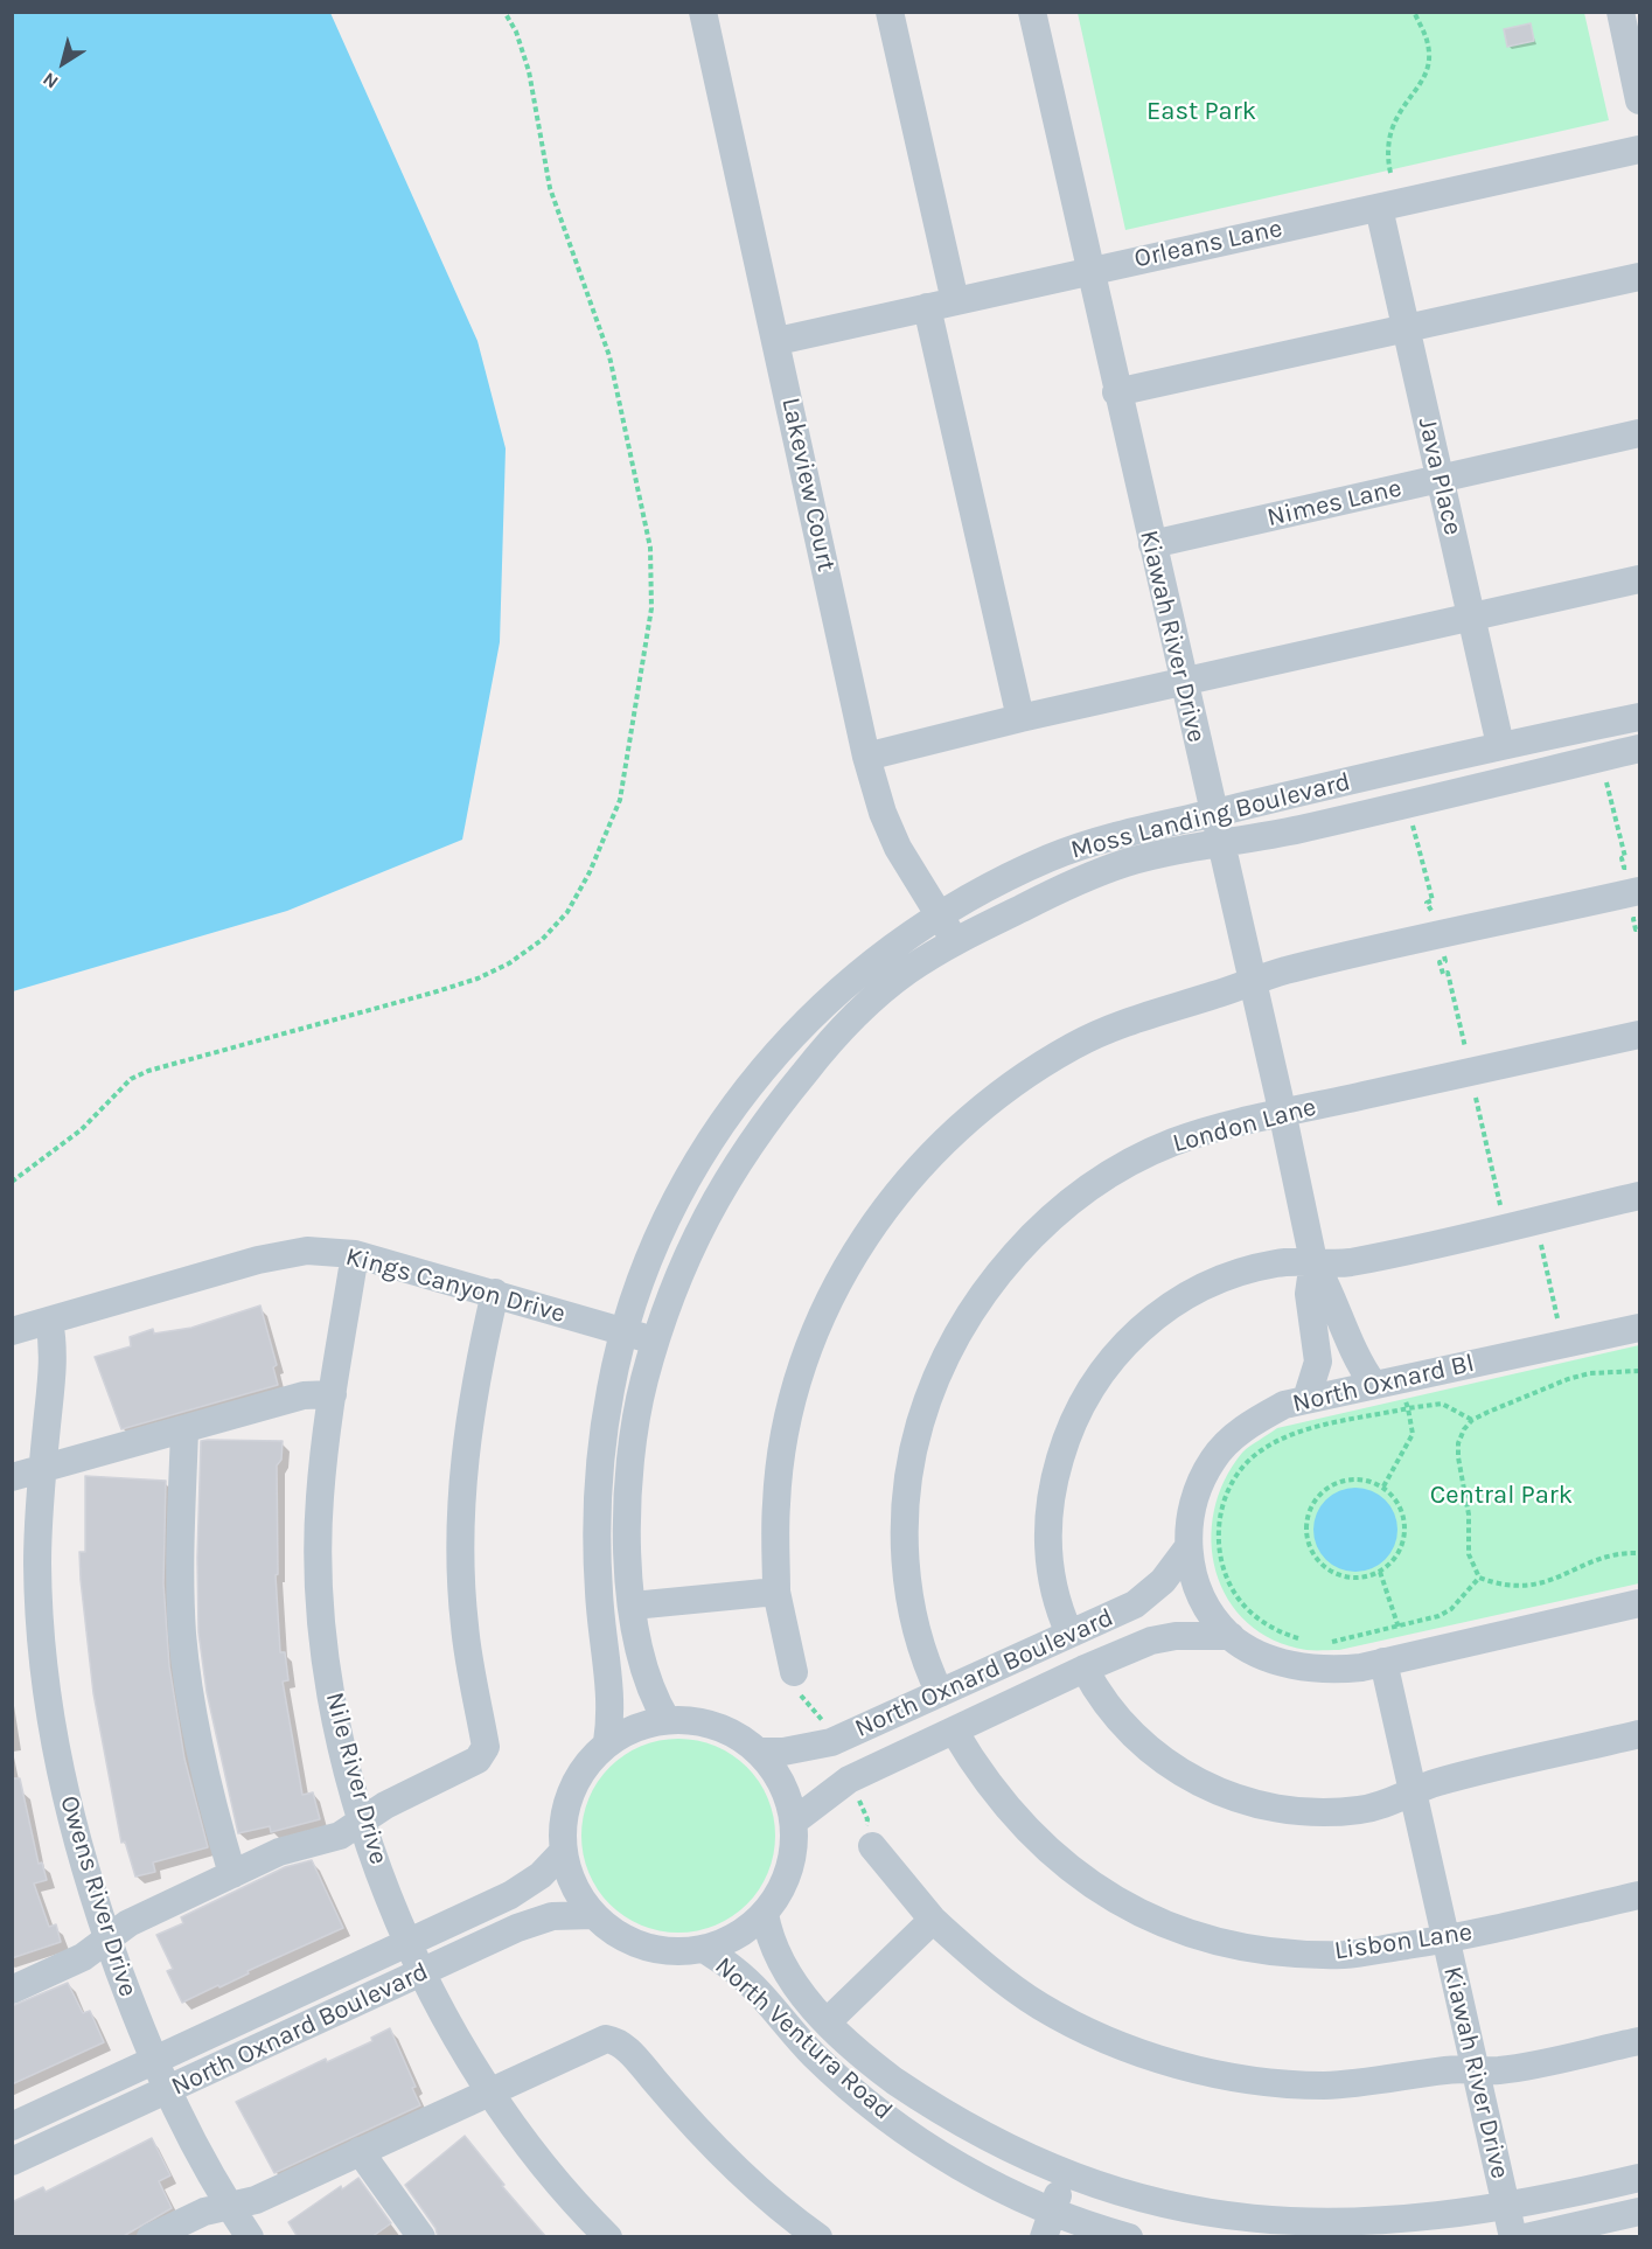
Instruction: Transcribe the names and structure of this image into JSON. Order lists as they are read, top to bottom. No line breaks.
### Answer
{"streets":{"street":["Orleans Lane","Java Place","Lakeview Court","Nimes Lane","Kiawah River Drive","Moss Landing Boulevard","London Lane","Kings Canyon Drive","North Oxnard Bl","North Oxnard Boulevard","Nile River Drive","Owens River Drive","Lisbon Lane","North Ventura Road"]},"crossings":[["Orleans Lane","Java Place"],["Orleans Lane","Lakeview Court"],["Orleans Lane","Kiawah River Drive"],["Java Place","Nimes Lane"],["Java Place","Moss Landing Boulevard"],["Lakeview Court","Moss Landing Boulevard"],["Nimes Lane","Kiawah River Drive"],["Kiawah River Drive","Moss Landing Boulevard"],["Kiawah River Drive","London Lane"],["Kiawah River Drive","North Oxnard Bl"],["Kiawah River Drive","Lisbon Lane"],["Kiawah River Drive","North Ventura Road"],["Moss Landing Boulevard","Kings Canyon Drive"],["Moss Landing Boulevard","North Oxnard Boulevard"],["Moss Landing Boulevard","North Ventura Road"],["London Lane","North Oxnard Boulevard"],["Kings Canyon Drive","Nile River Drive"],["Kings Canyon Drive","Owens River Drive"],["North Oxnard Bl","North Oxnard Boulevard"],["North Oxnard Boulevard","Nile River Drive"],["North Oxnard Boulevard","Owens River Drive"],["North Oxnard Boulevard","Lisbon Lane"],["North Oxnard Boulevard","North Ventura Road"]],"parks":["East Park","Central Park"],"north":"bottom left"}
